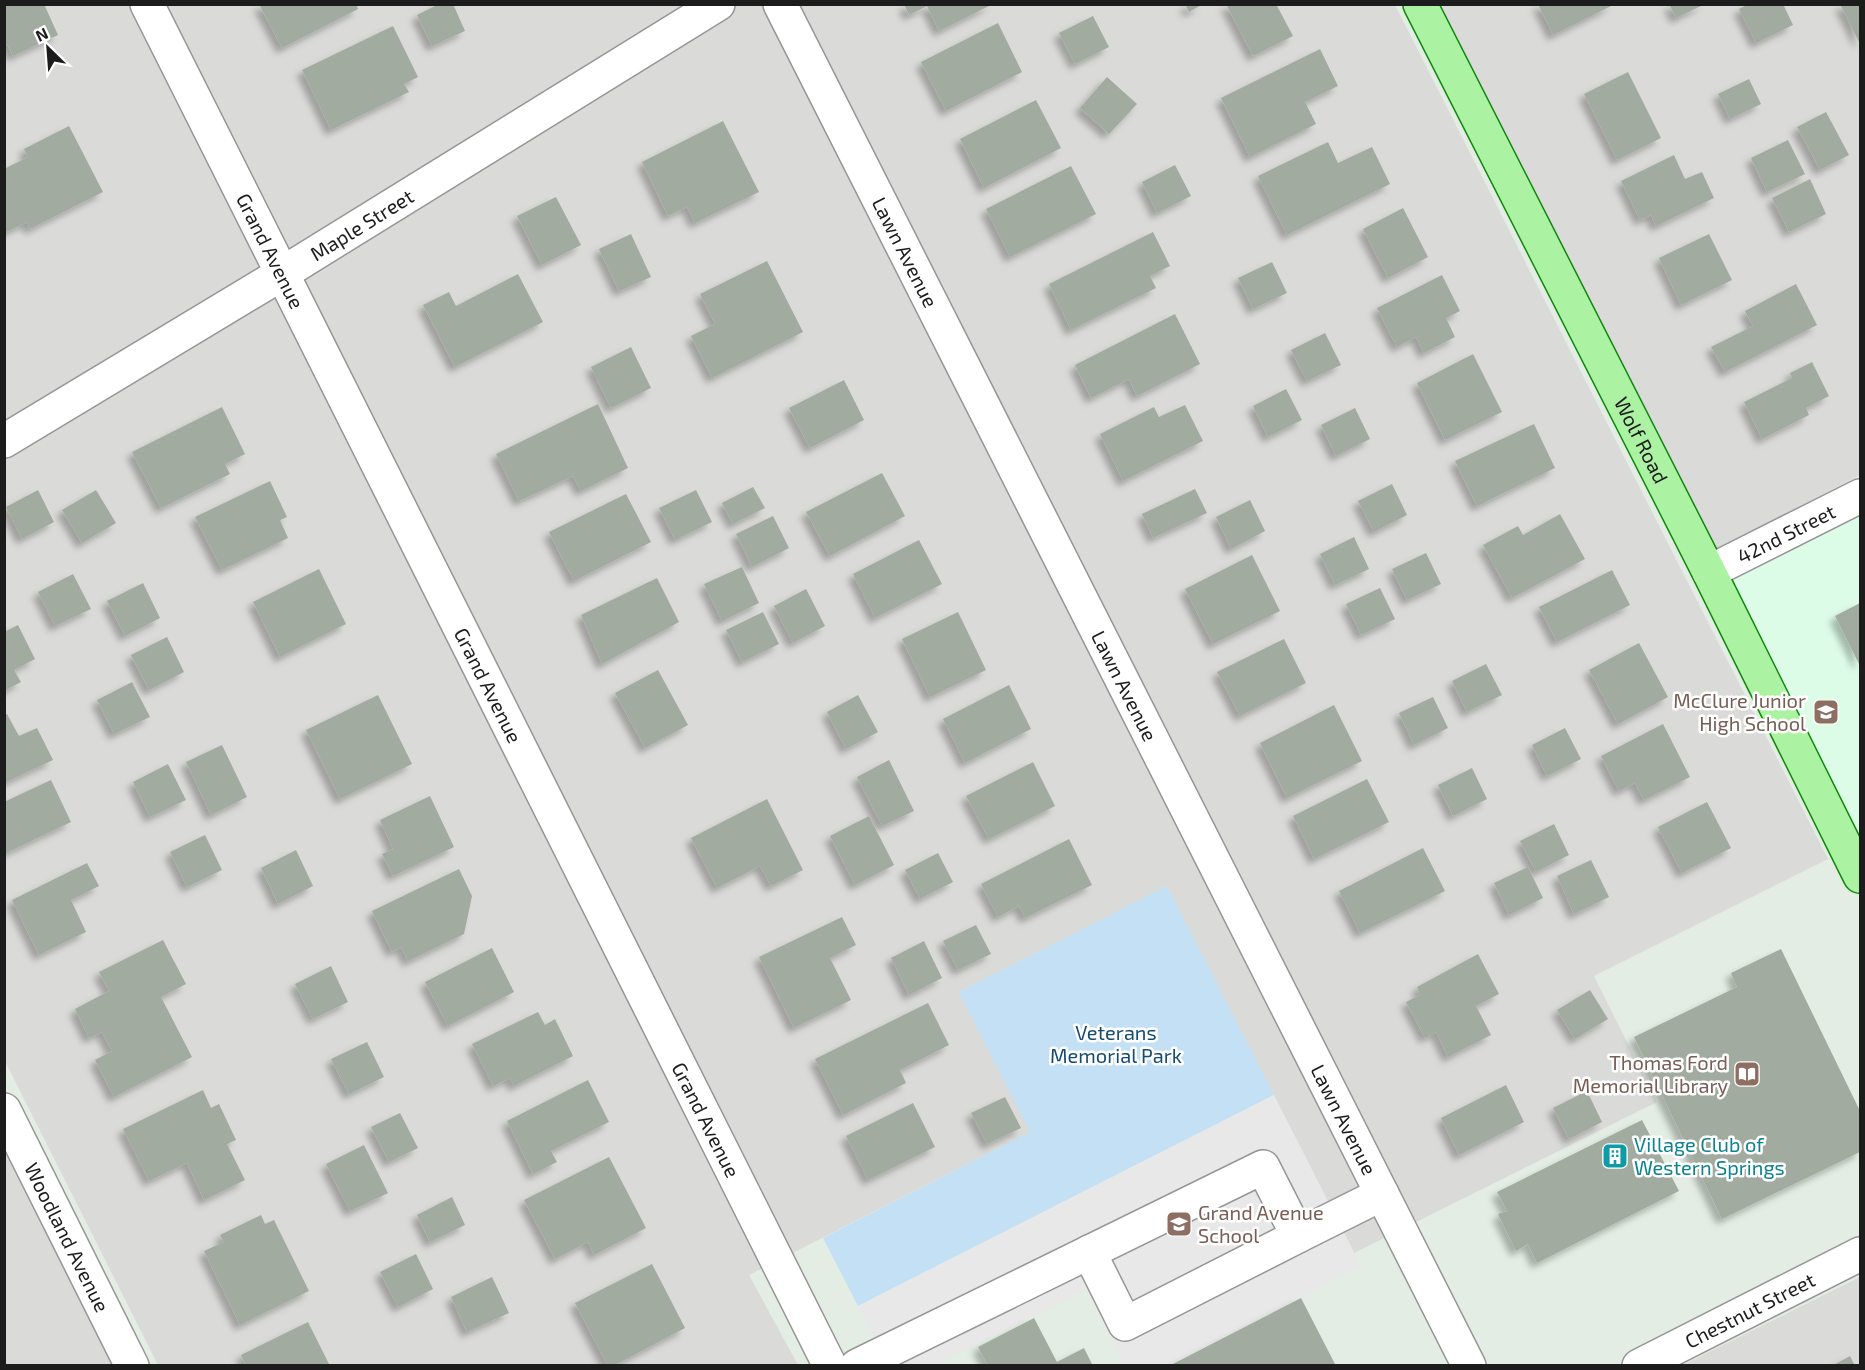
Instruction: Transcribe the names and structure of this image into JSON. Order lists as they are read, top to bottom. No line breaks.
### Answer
{"streets":{"main road":["Wolf Road"],"street":["Maple Street","Grand Avenue","Lawn Avenue","42nd Street","Woodland Avenue","Chestnut Street"]},"crossings":[["Maple Street","Grand Avenue"],["Wolf Road","42nd Street"]],"parks":["Veterans Memorial Park"],"places":{"school or university":["McClure Junior High School","Grand Avenue School"],"library":["Thomas Ford Memorial Library"],"building":["Village Club of Western Springs"]},"north":"top left"}
